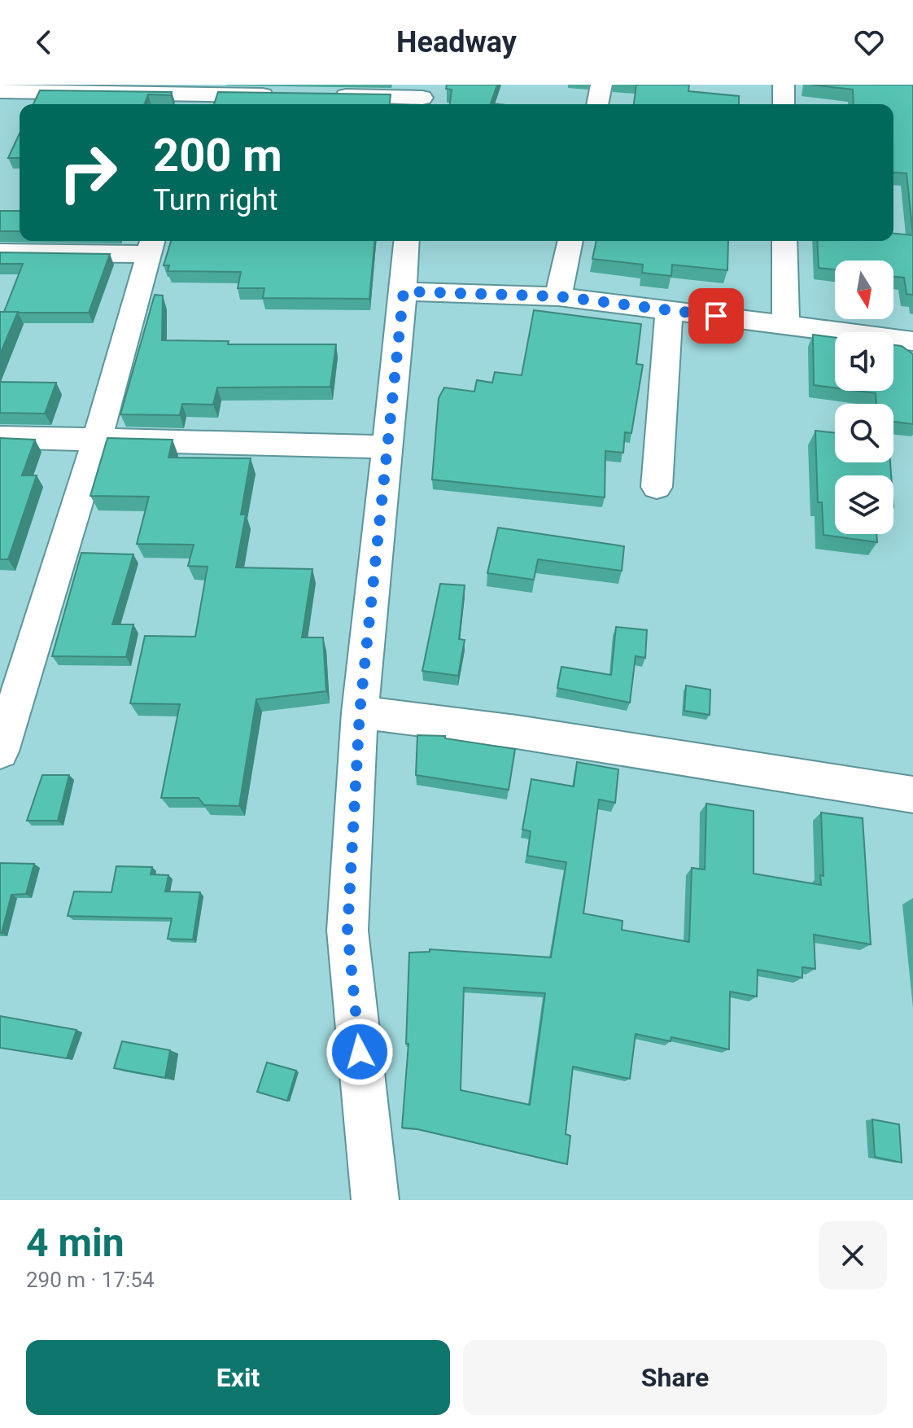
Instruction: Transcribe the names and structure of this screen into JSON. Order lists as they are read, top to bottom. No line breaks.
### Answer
{"north":"bottom","page":{"header":"Headway","turn":["200 m","Turn right"],"heading":["4 min","290 m · 17:54"],"buttons":["Exit","Share"]}}
